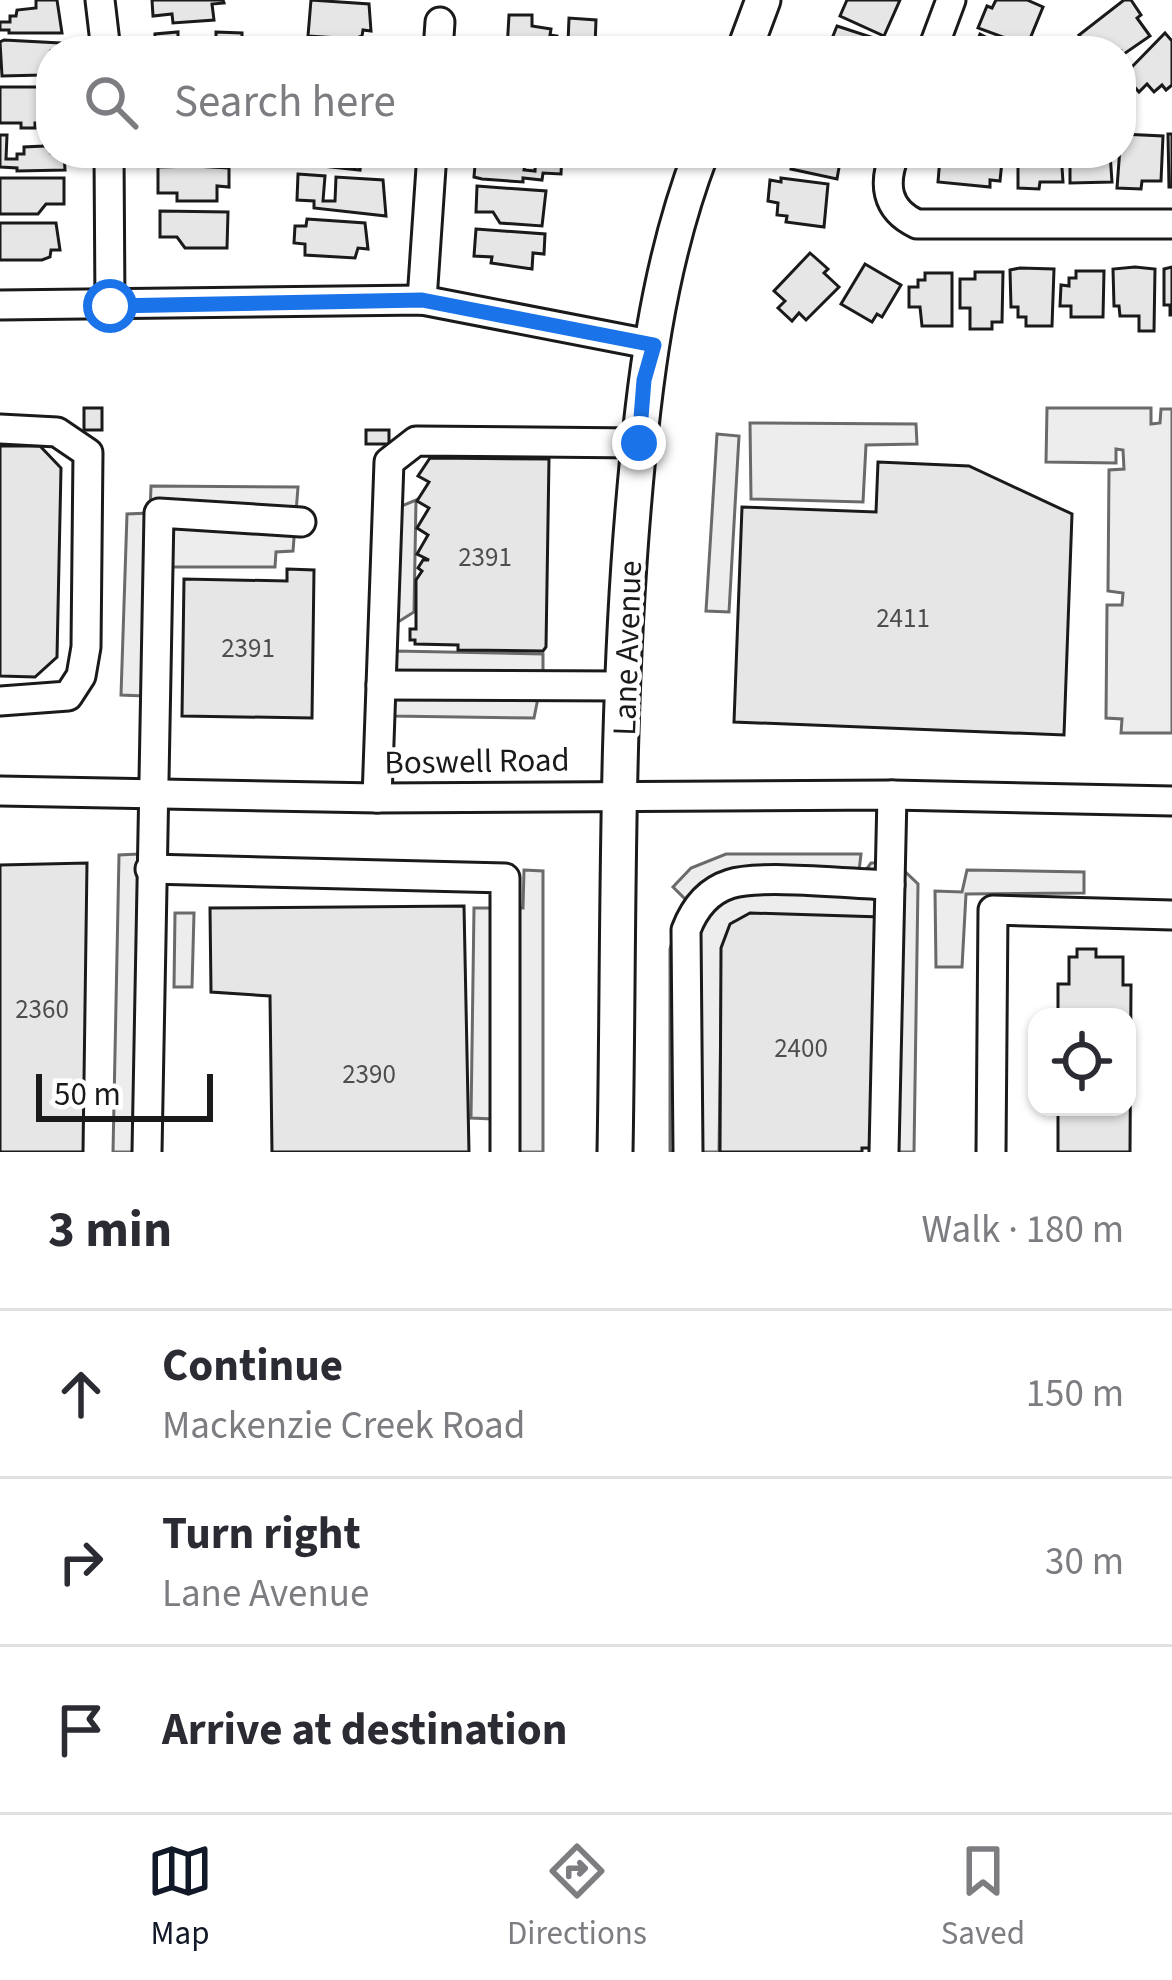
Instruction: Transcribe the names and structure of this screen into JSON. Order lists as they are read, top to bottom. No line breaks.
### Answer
{"streets":{"main road":["Lane Avenue"],"street":["Boswell Road"]},"crossings":[["Lane Avenue","Boswell Road"]],"house_numbers":["2391","2411","2391","2360","2400","2390"],"scale_bar":"50 m","page":{"search":"Search here","scale":"50 m","heading":["3 min","Walk · 180 m"],"list":[["Continue","Mackenzie Creek Road","150 m"],["Turn right","Lane Avenue","30 m"],"Arrive at destination"],"nav":["Map","Directions","Saved"]}}
